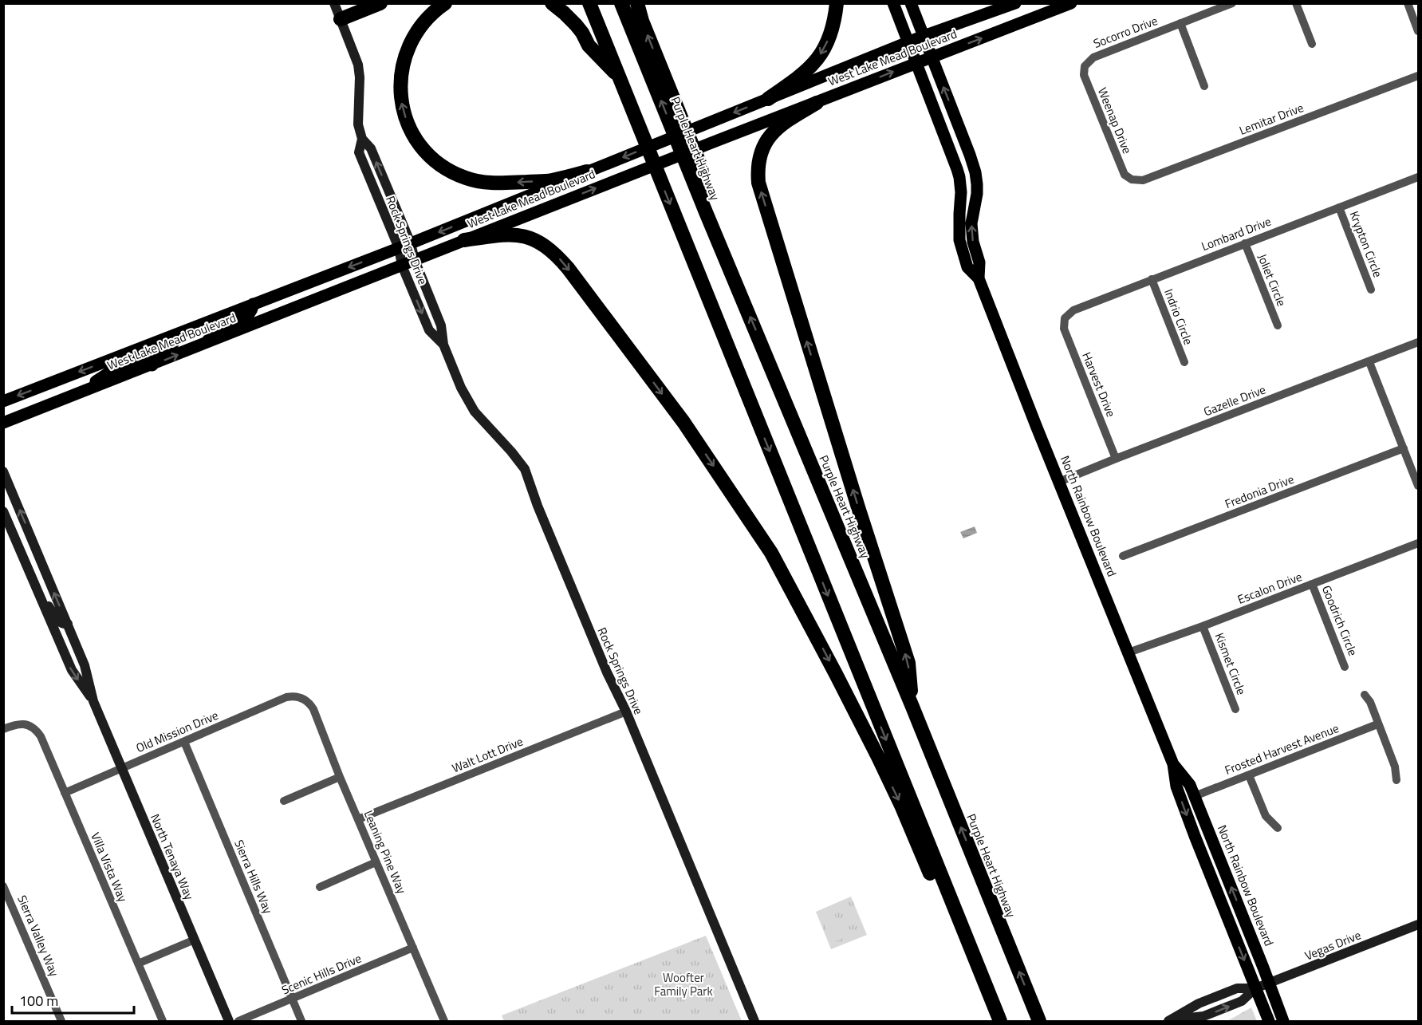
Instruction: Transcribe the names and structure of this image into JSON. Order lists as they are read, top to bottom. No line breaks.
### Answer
{"streets":{"highway":["Purple Heart Highway"],"main road":["West Lake Mead Boulevard","Rock Springs Drive","North Rainbow Boulevard","North Tenaya Way","Vegas Drive"],"street":["Socorro Drive","Lemitar Drive","Weenap Drive","Lombard Drive","Krypton Circle","Joliet Circle","Indrio Circle","Harvest Drive","Gazelle Drive","Fredonia Drive","Escalon Drive","Goodrich Circle","Kismet Circle","Old Mission Drive","Frosted Harvest Avenue","Walt Lott Drive","Leaning Pine Way","Villa Vista Way","Sierra Hills Way","Sierra Valley Way","Scenic Hills Drive"]},"crossings":[["Socorro Drive","Weenap Drive"],["West Lake Mead Boulevard","Rock Springs Drive"],["West Lake Mead Boulevard","North Rainbow Boulevard"],["Lemitar Drive","Weenap Drive"],["Lombard Drive","Krypton Circle"],["Lombard Drive","Joliet Circle"],["Lombard Drive","Indrio Circle"],["Lombard Drive","Harvest Drive"],["Rock Springs Drive","Walt Lott Drive"],["Harvest Drive","Gazelle Drive"],["Gazelle Drive","North Rainbow Boulevard"],["North Rainbow Boulevard","Escalon Drive"],["North Rainbow Boulevard","Frosted Harvest Avenue"],["North Rainbow Boulevard","Vegas Drive"],["Escalon Drive","Goodrich Circle"],["Escalon Drive","Kismet Circle"],["Old Mission Drive","Leaning Pine Way"],["Old Mission Drive","North Tenaya Way"],["Old Mission Drive","Villa Vista Way"],["Old Mission Drive","Sierra Hills Way"],["Walt Lott Drive","Leaning Pine Way"],["Leaning Pine Way","Scenic Hills Drive"],["Sierra Hills Way","Scenic Hills Drive"]],"parks":["Woofter Family Park"],"scale_bar":"100 m"}
